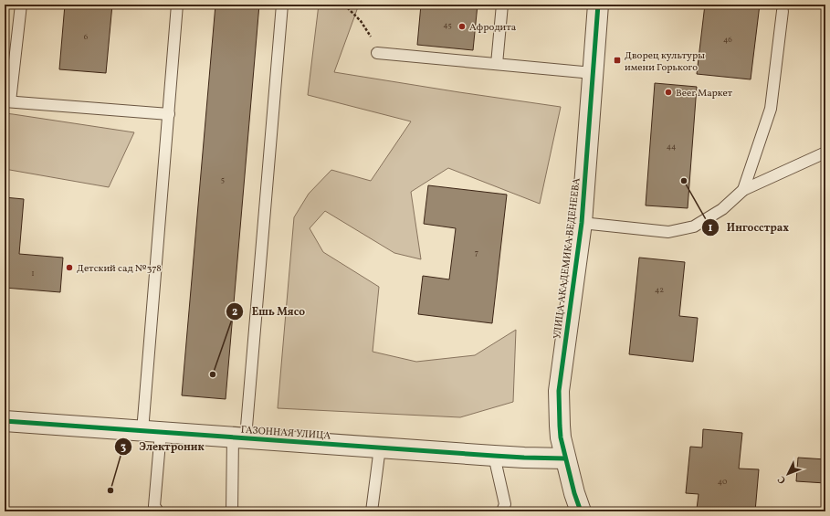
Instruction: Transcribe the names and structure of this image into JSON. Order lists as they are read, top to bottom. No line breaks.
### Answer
{"streets":{"street":["УЛИЦА АКАДЕМИКА ВЕДЕНЕЕВА","ГАЗОННАЯ УЛИЦА"]},"crossings":[["УЛИЦА АКАДЕМИКА ВЕДЕНЕЕВА","ГАЗОННАЯ УЛИЦА"]],"places":{"other":["Афродита","Beer Маркет","Ингосстрах","Детский сад №378","Ешь Мясо","Электроник"],"transit":["Дворец культуры имени Горького"]},"house_numbers":["45","6","46","44","5","7","1","42","40"],"north":"bottom left"}
